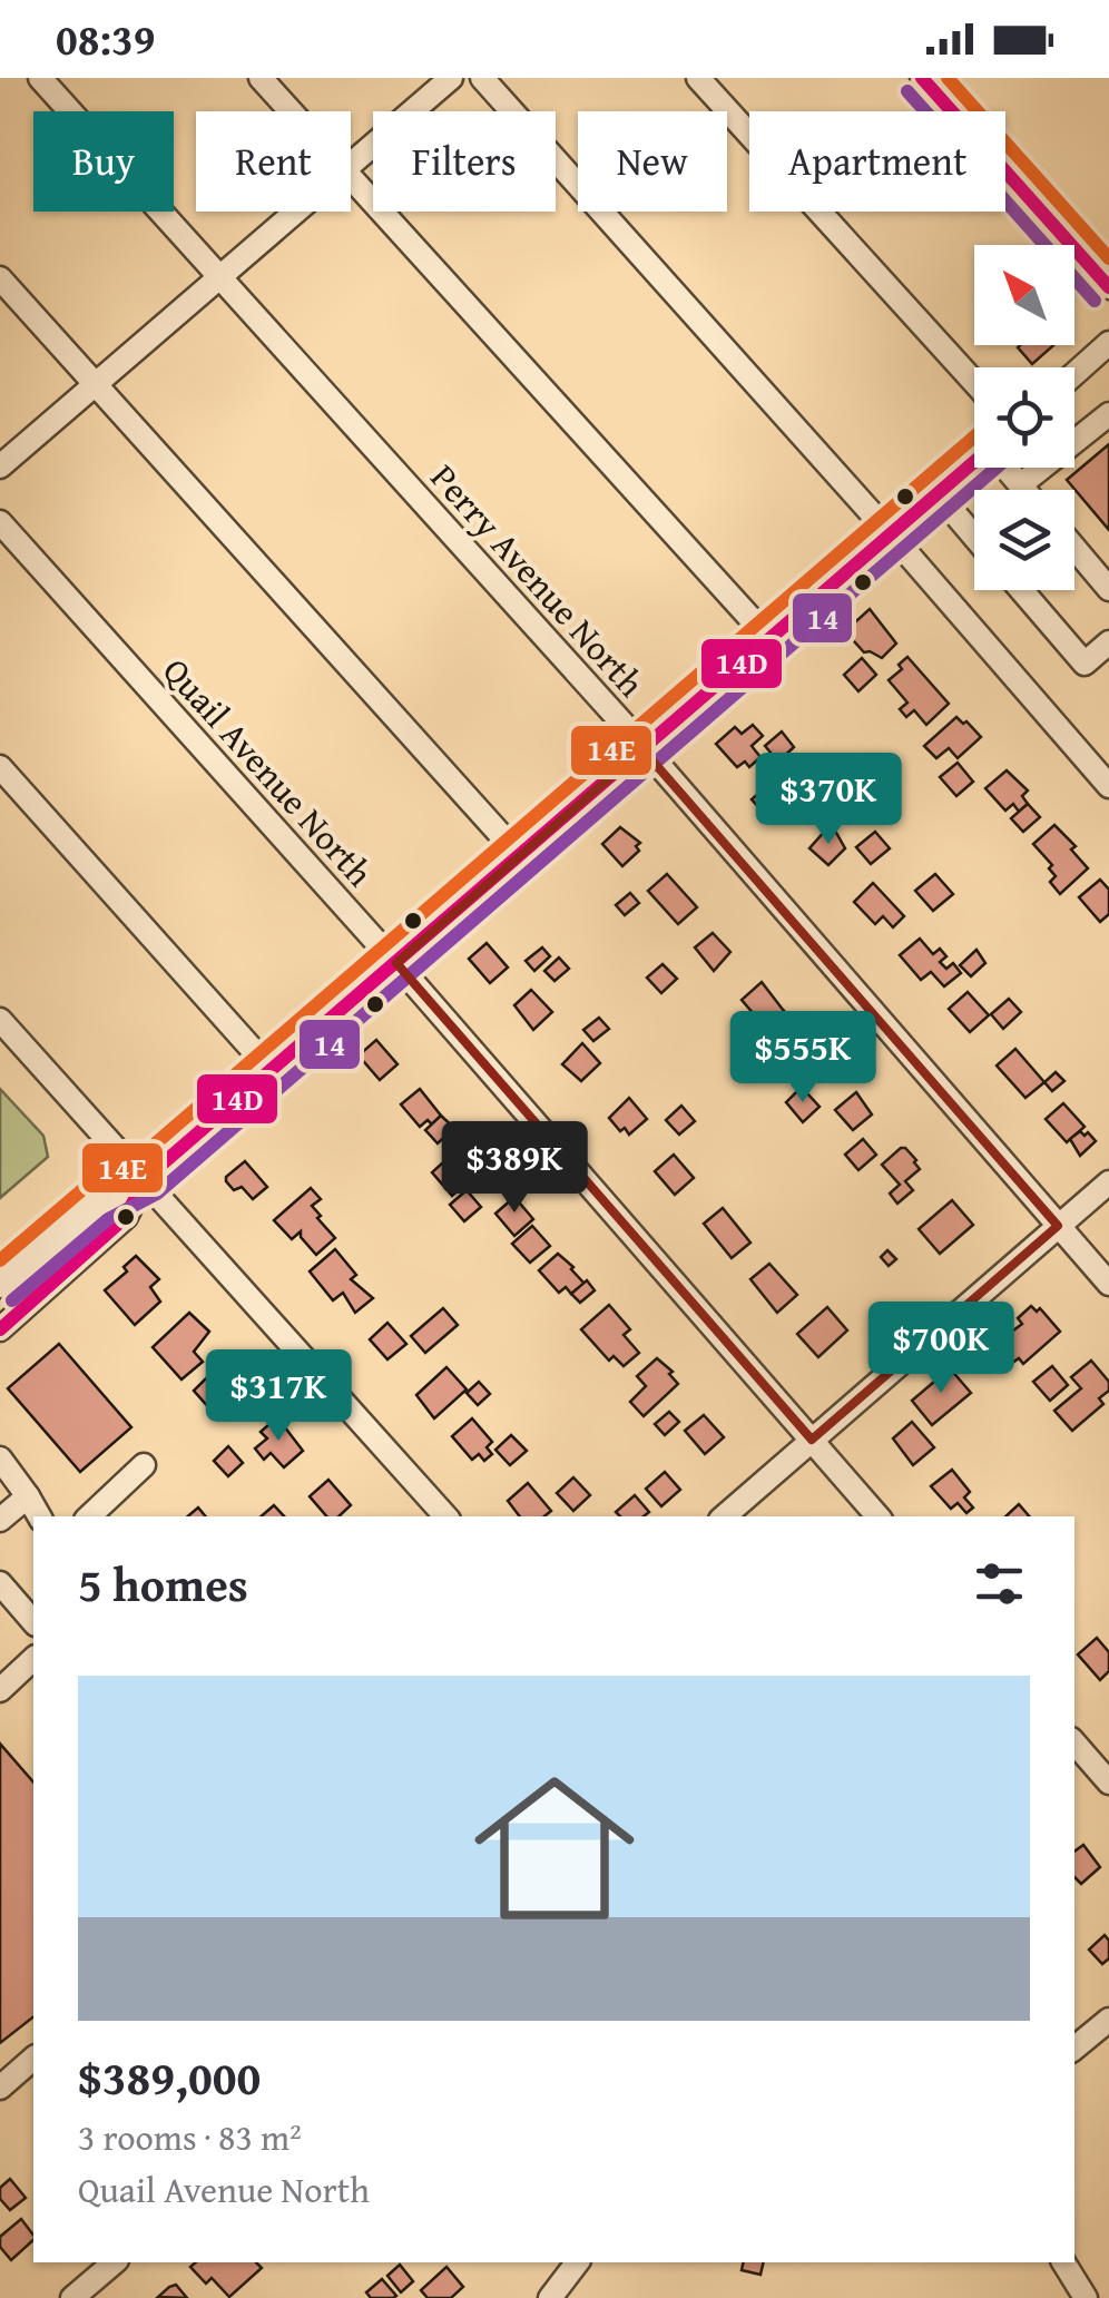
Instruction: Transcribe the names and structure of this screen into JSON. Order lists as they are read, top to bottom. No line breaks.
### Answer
{"streets":{"street":["Perry Avenue North","Quail Avenue North"]},"lines":["transit line 14D","transit line 14E","transit line 14"],"north":"top left","page":{"status":"08:39","chip":["Buy","Rent","Filters","New","Apartment"],"price":["$370K","$555K","$389K","$700K","$317K"],"heading":"5 homes","list":[{"name":"$389,000","note":"3 rooms · 83 m² · Quail Avenue North"}]}}
